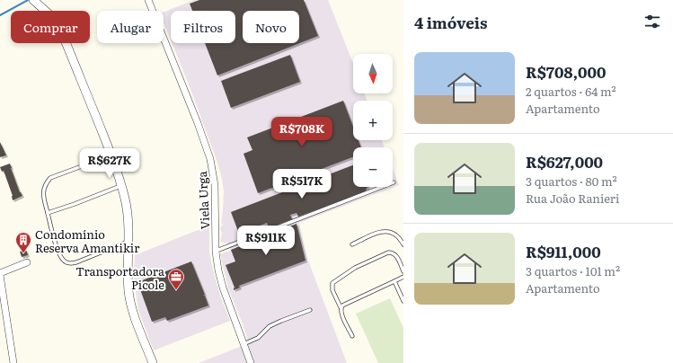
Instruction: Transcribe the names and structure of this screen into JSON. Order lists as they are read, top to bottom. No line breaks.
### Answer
{"streets":{"street":["Viela Urga"]},"places":{"building":["Condomínio Reserva Amantikir"],"office":["Transportadora Picole"]},"north":"bottom","page":{"heading":"4 imóveis","chip":["Comprar","Alugar","Filtros","Novo"],"list":[{"name":"R$708,000","note":"2 quartos · 64 m² · Apartamento"},{"name":"R$627,000","note":"3 quartos · 80 m² · Rua João Ranieri"},{"name":"R$911,000","note":"3 quartos · 101 m² · Apartamento"}],"map_buttons":["+","−"],"price":["R$708K","R$627K","R$517K","R$911K"]}}
